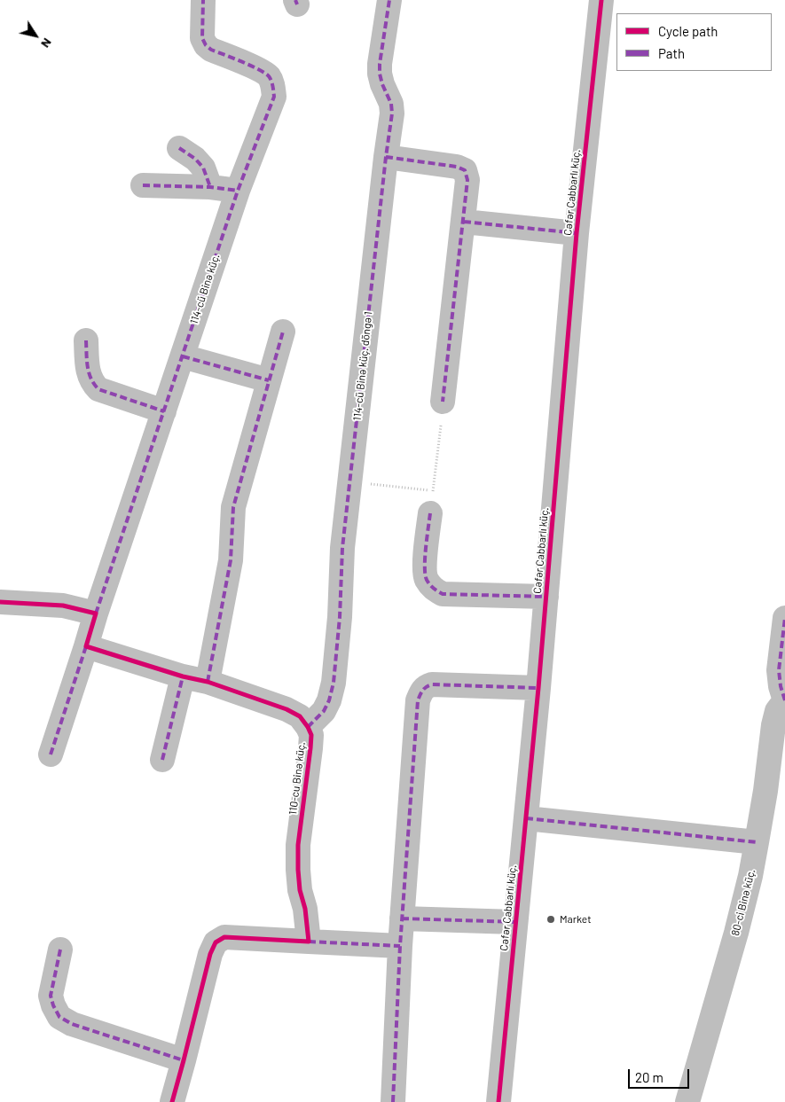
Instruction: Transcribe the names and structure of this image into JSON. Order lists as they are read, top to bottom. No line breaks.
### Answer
{"streets":{"street":["Cəfər Cabbarlı küç.","114-cü Binə küç.","114-cü Binə küç. döngə 1","110-cu Binə küç.","80-ci Binə küç."]},"crossings":[["114-cü Binə küç. döngə 1","110-cu Binə küç."]],"places":["Market"],"legend":["Cycle path","Path"],"scale_bar":"20 m","north":"bottom right"}
